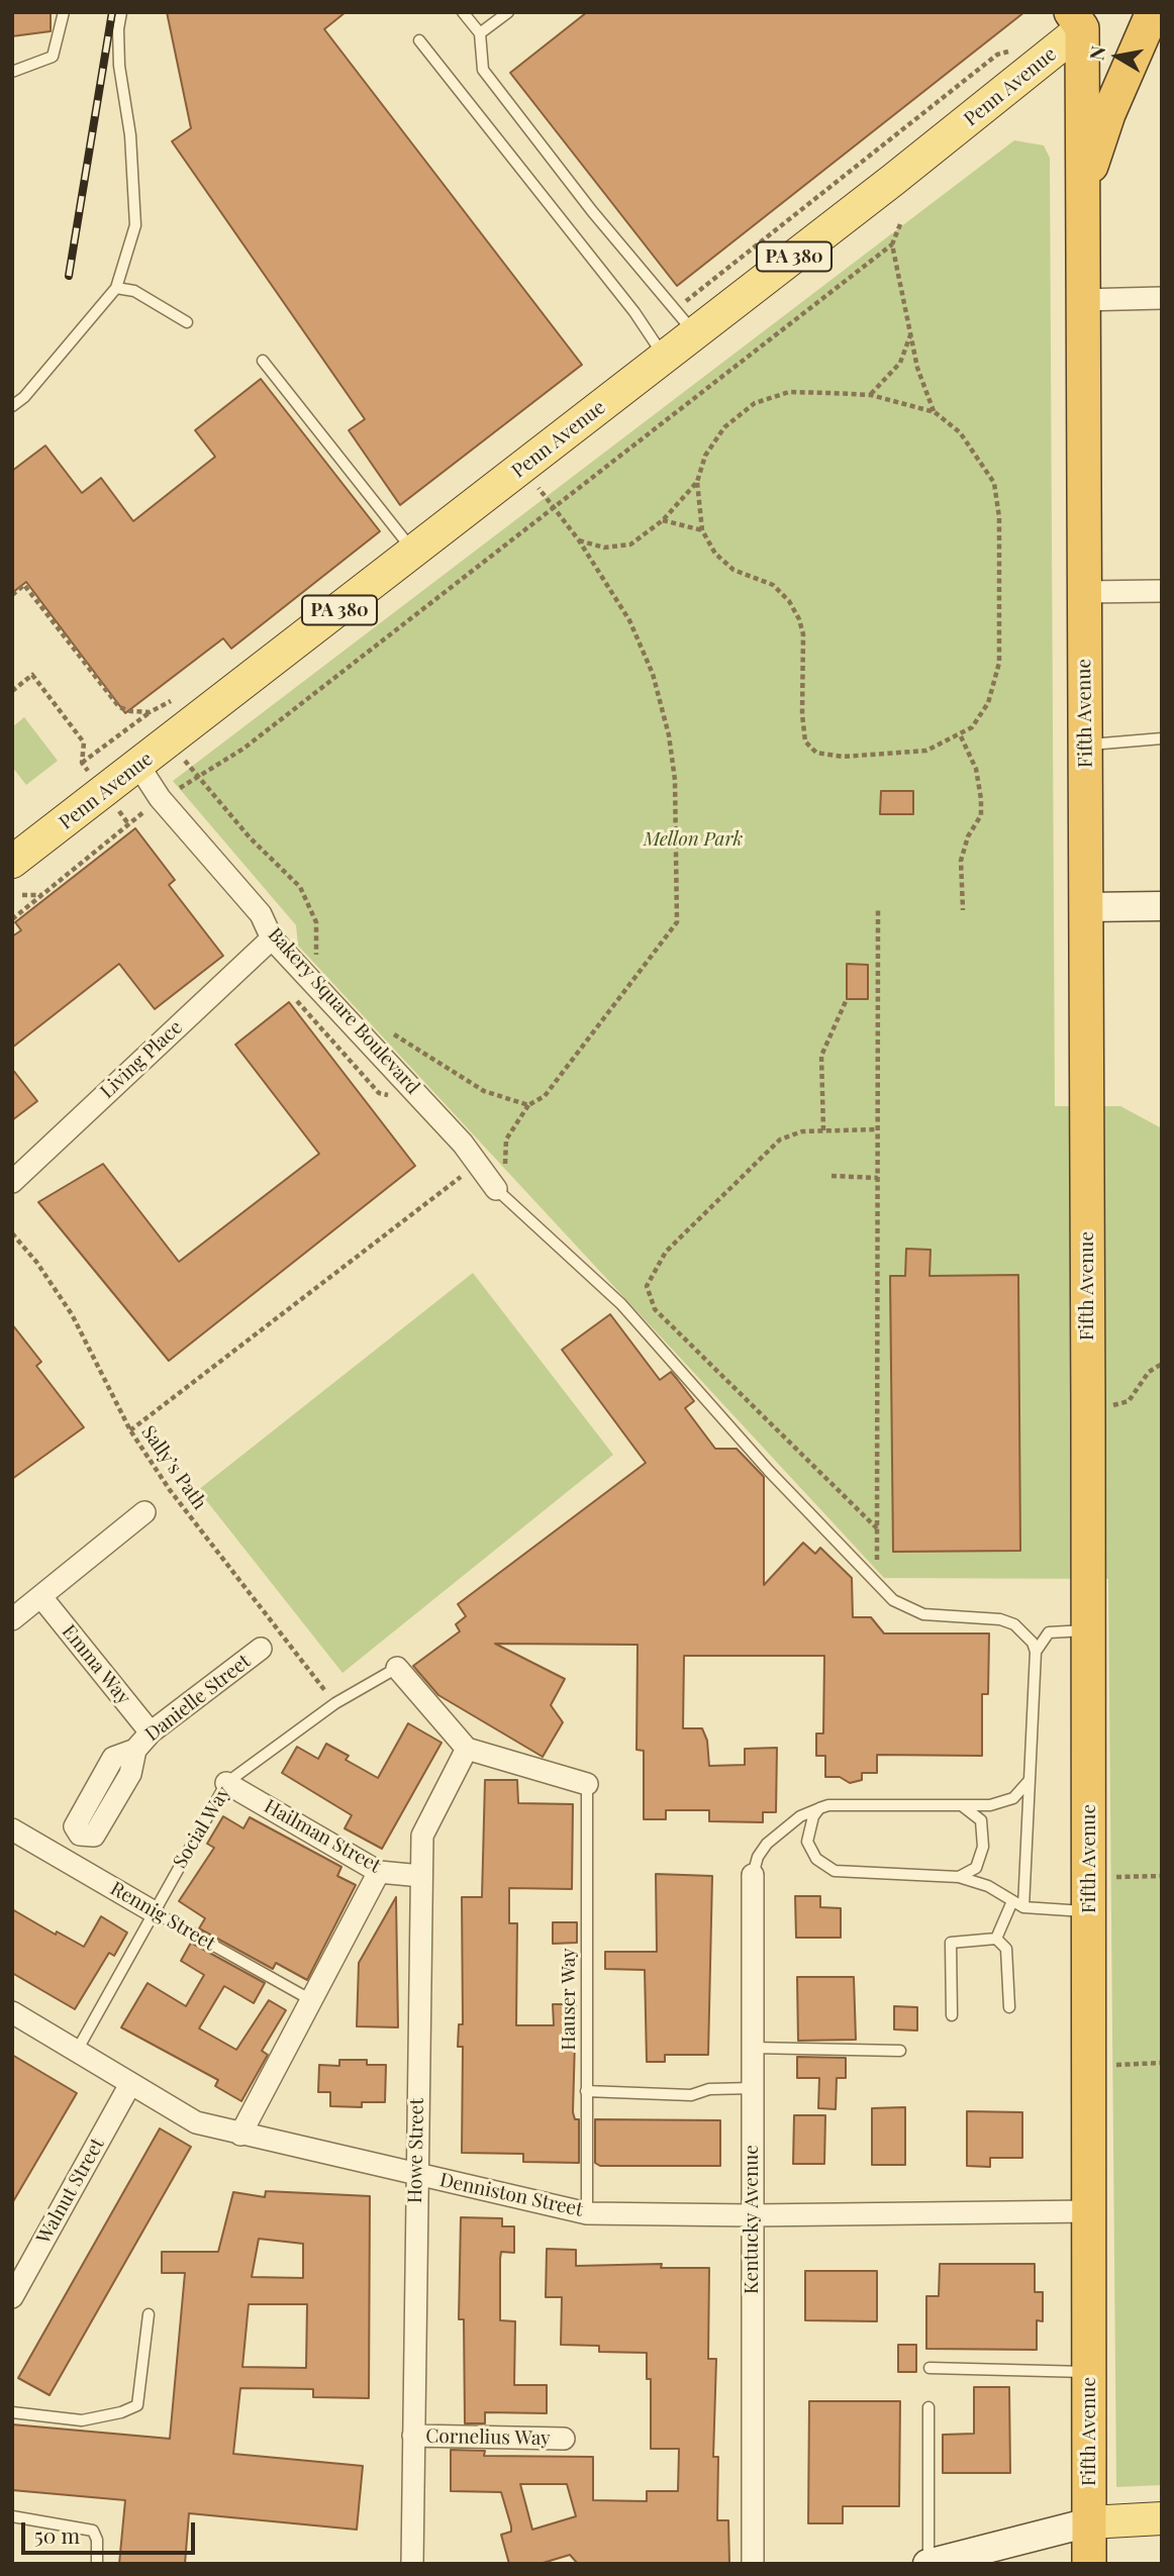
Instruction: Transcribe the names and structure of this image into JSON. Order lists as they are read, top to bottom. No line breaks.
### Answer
{"streets":{"highway":["Fifth Avenue"],"main road":["Penn Avenue","PA 380"],"street":["Bakery Square Boulevard","Living Place","Emma Way","Danielle Street","Hailman Street","Rennig Street","Howe Street","Walnut Street","Denniston Street","Kentucky Avenue","Cornelius Way"],"lane":["Social Way","Hauser Way"],"path":["Sally’s Path"]},"crossings":[["Penn Avenue","Fifth Avenue"],["Penn Avenue","Bakery Square Boulevard"],["Fifth Avenue","Denniston Street"],["Bakery Square Boulevard","Living Place"],["Sally’s Path","Social Way"],["Emma Way","Danielle Street"],["Social Way","Hailman Street"],["Social Way","Rennig Street"],["Social Way","Denniston Street"],["Hailman Street","Howe Street"],["Hauser Way","Denniston Street"],["Howe Street","Denniston Street"],["Howe Street","Cornelius Way"],["Walnut Street","Denniston Street"],["Denniston Street","Kentucky Avenue"]],"parks":["Mellon Park"],"scale_bar":"50 m","north":"left"}
